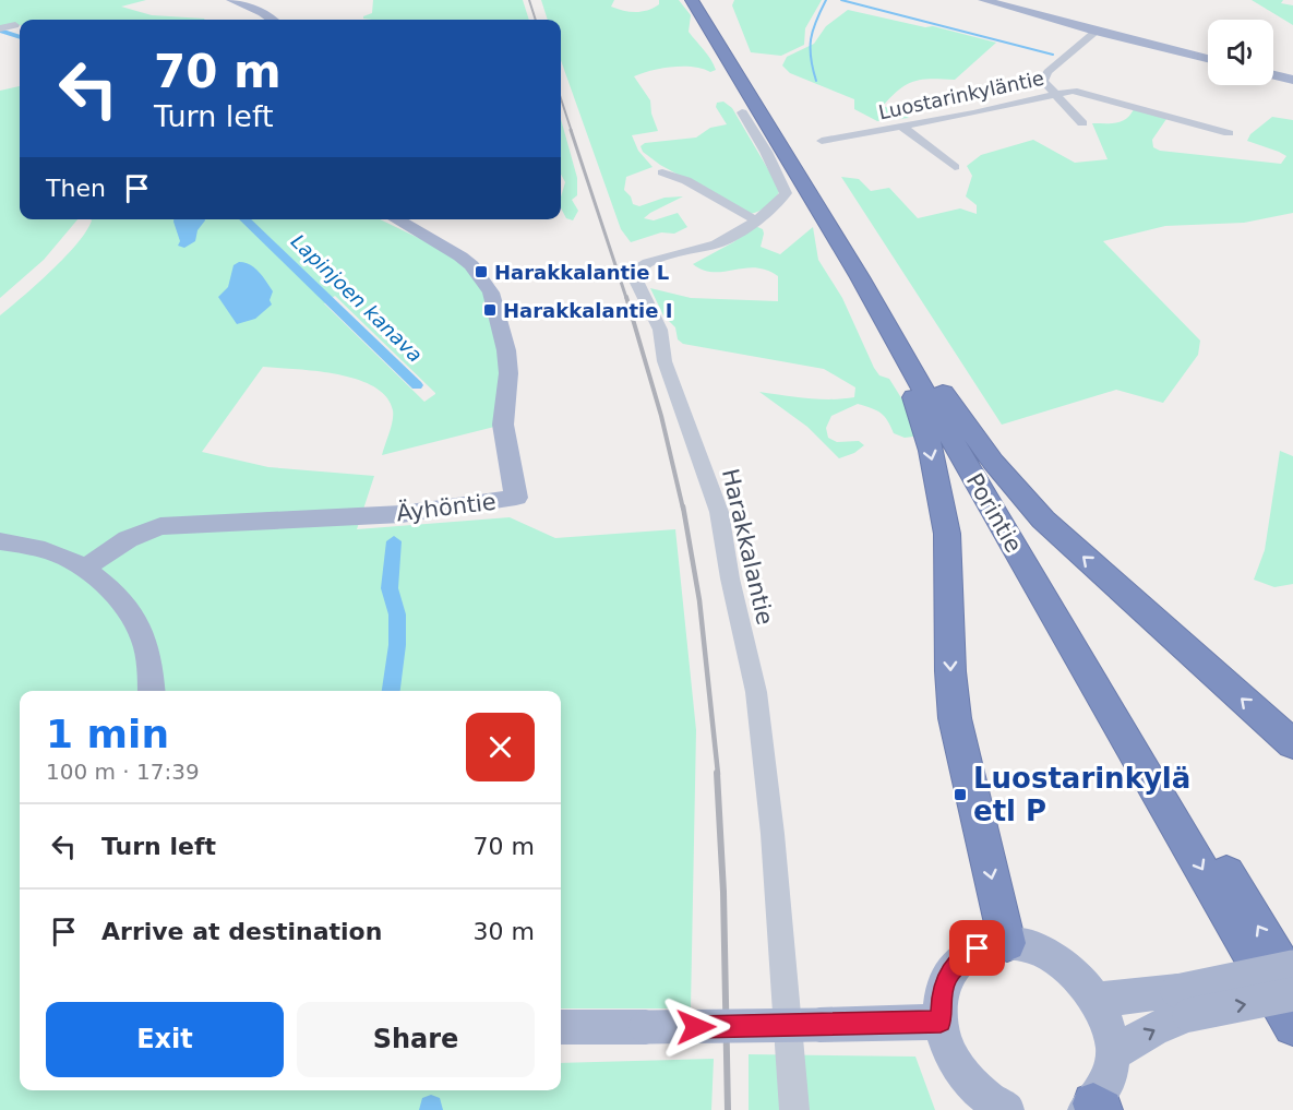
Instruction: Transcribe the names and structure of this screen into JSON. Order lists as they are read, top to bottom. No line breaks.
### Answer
{"streets":{"highway":["Porintie"],"main road":["Äyhöntie"],"street":["Luostarinkyläntie","Harakkalantie"]},"water":["Lapinjoen kanava"],"places":{"transit":["Harakkalantie L","Harakkalantie I","Luostarinkylä etl P"]},"page":{"turn":["70 m","Turn left"],"then":"Then","heading":["1 min","100 m · 17:39"],"list":[{"name":"Turn left","value":"70 m"},{"name":"Arrive at destination","value":"30 m"}],"buttons":["Exit","Share"]}}
